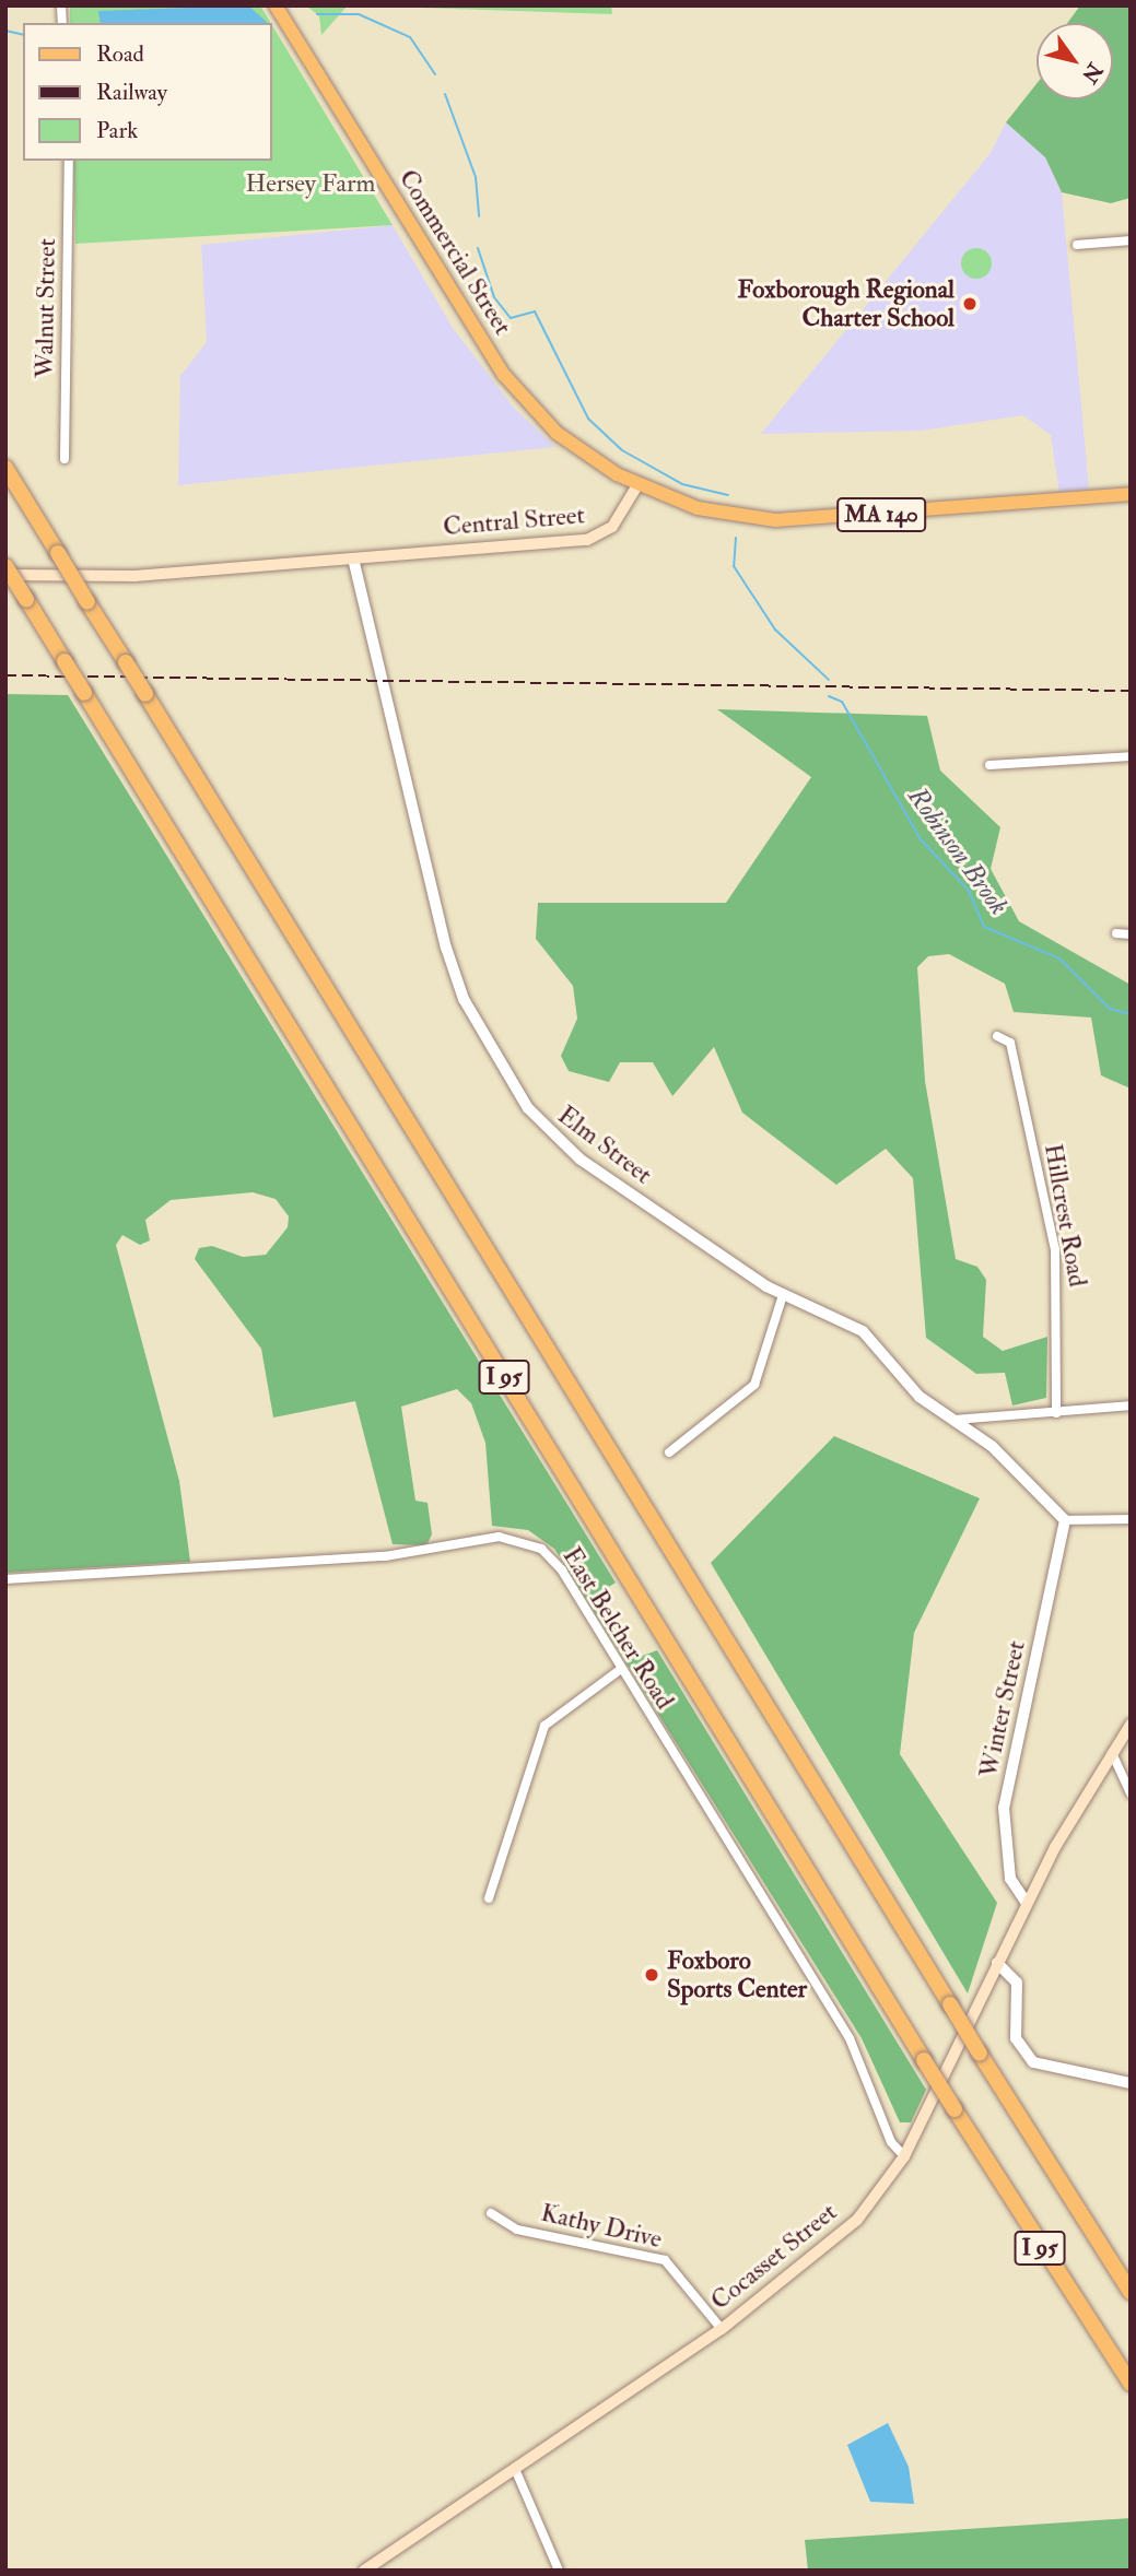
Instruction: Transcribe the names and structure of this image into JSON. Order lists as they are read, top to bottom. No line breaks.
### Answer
{"streets":{"highway":["I 95"],"main road":["Commercial Street","MA 140","Central Street","Cocasset Street"],"street":["Walnut Street","Elm Street","Hillcrest Road","East Belcher Road","Winter Street","Kathy Drive"]},"crossings":[["Commercial Street","MA 140"],["Commercial Street","Central Street"],["MA 140","Central Street"],["Central Street","Elm Street"],["Elm Street","Winter Street"],["East Belcher Road","Cocasset Street"],["Winter Street","Cocasset Street"],["Kathy Drive","Cocasset Street"]],"water":["Robinson Brook"],"parks":["Hersey Farm"],"places":["Foxborough Regional Charter School","Foxboro Sports Center"],"legend":["Road","Railway","Park"],"north":"bottom right"}
